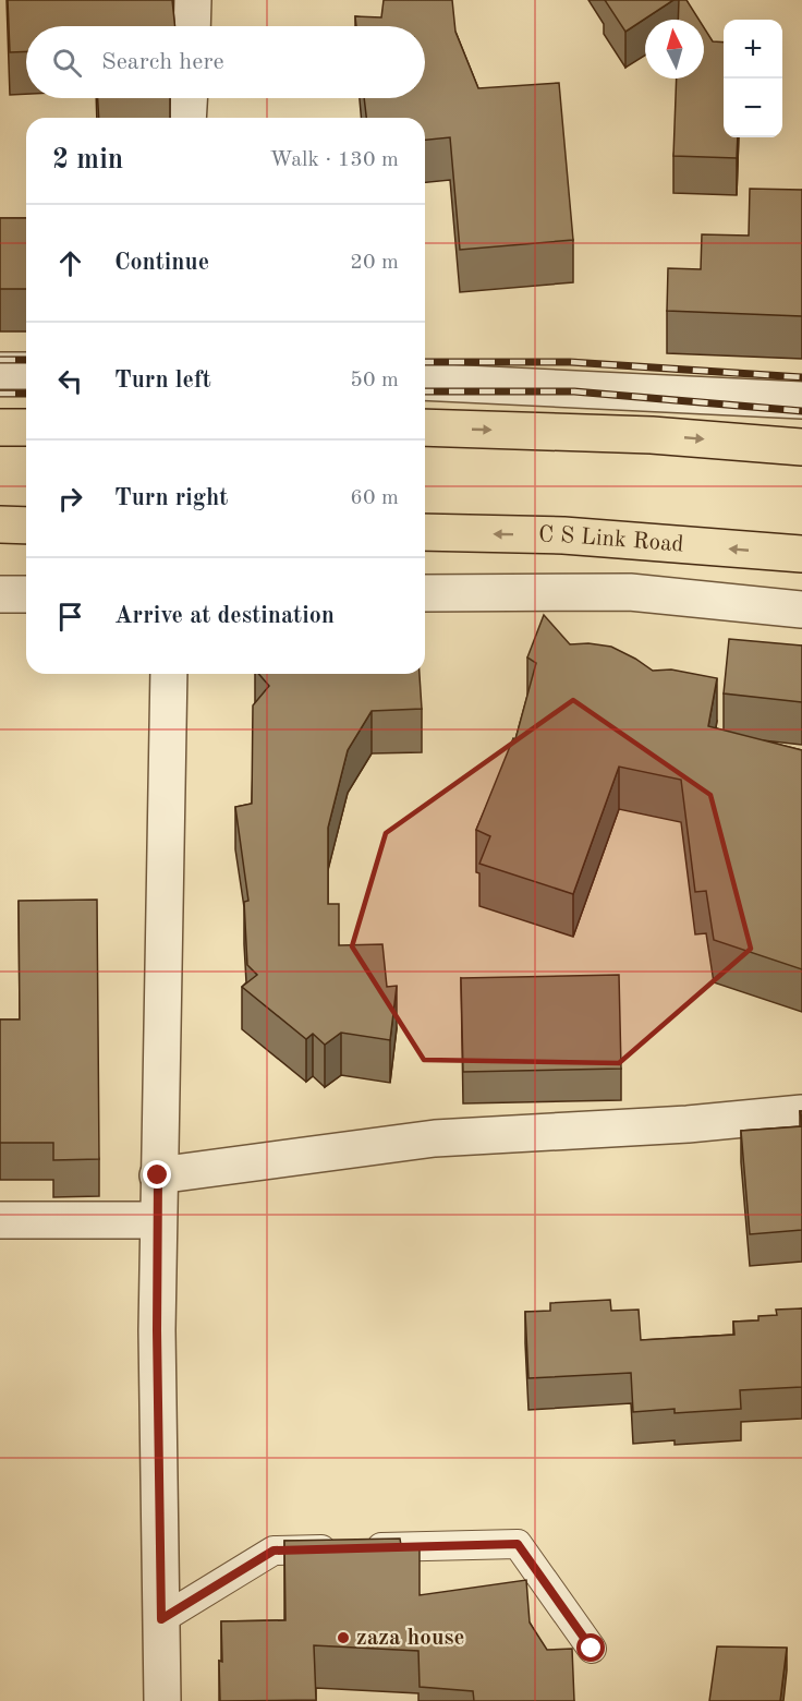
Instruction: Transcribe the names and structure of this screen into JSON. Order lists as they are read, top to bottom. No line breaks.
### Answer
{"streets":{"main road":["C S Link Road"]},"places":["zaza house"],"north":"top","page":{"map_buttons":["+","−"],"search":"Search here","heading":["2 min","Walk · 130 m"],"list":[["Continue","20 m"],["Turn left","50 m"],["Turn right","60 m"],"Arrive at destination"]}}
